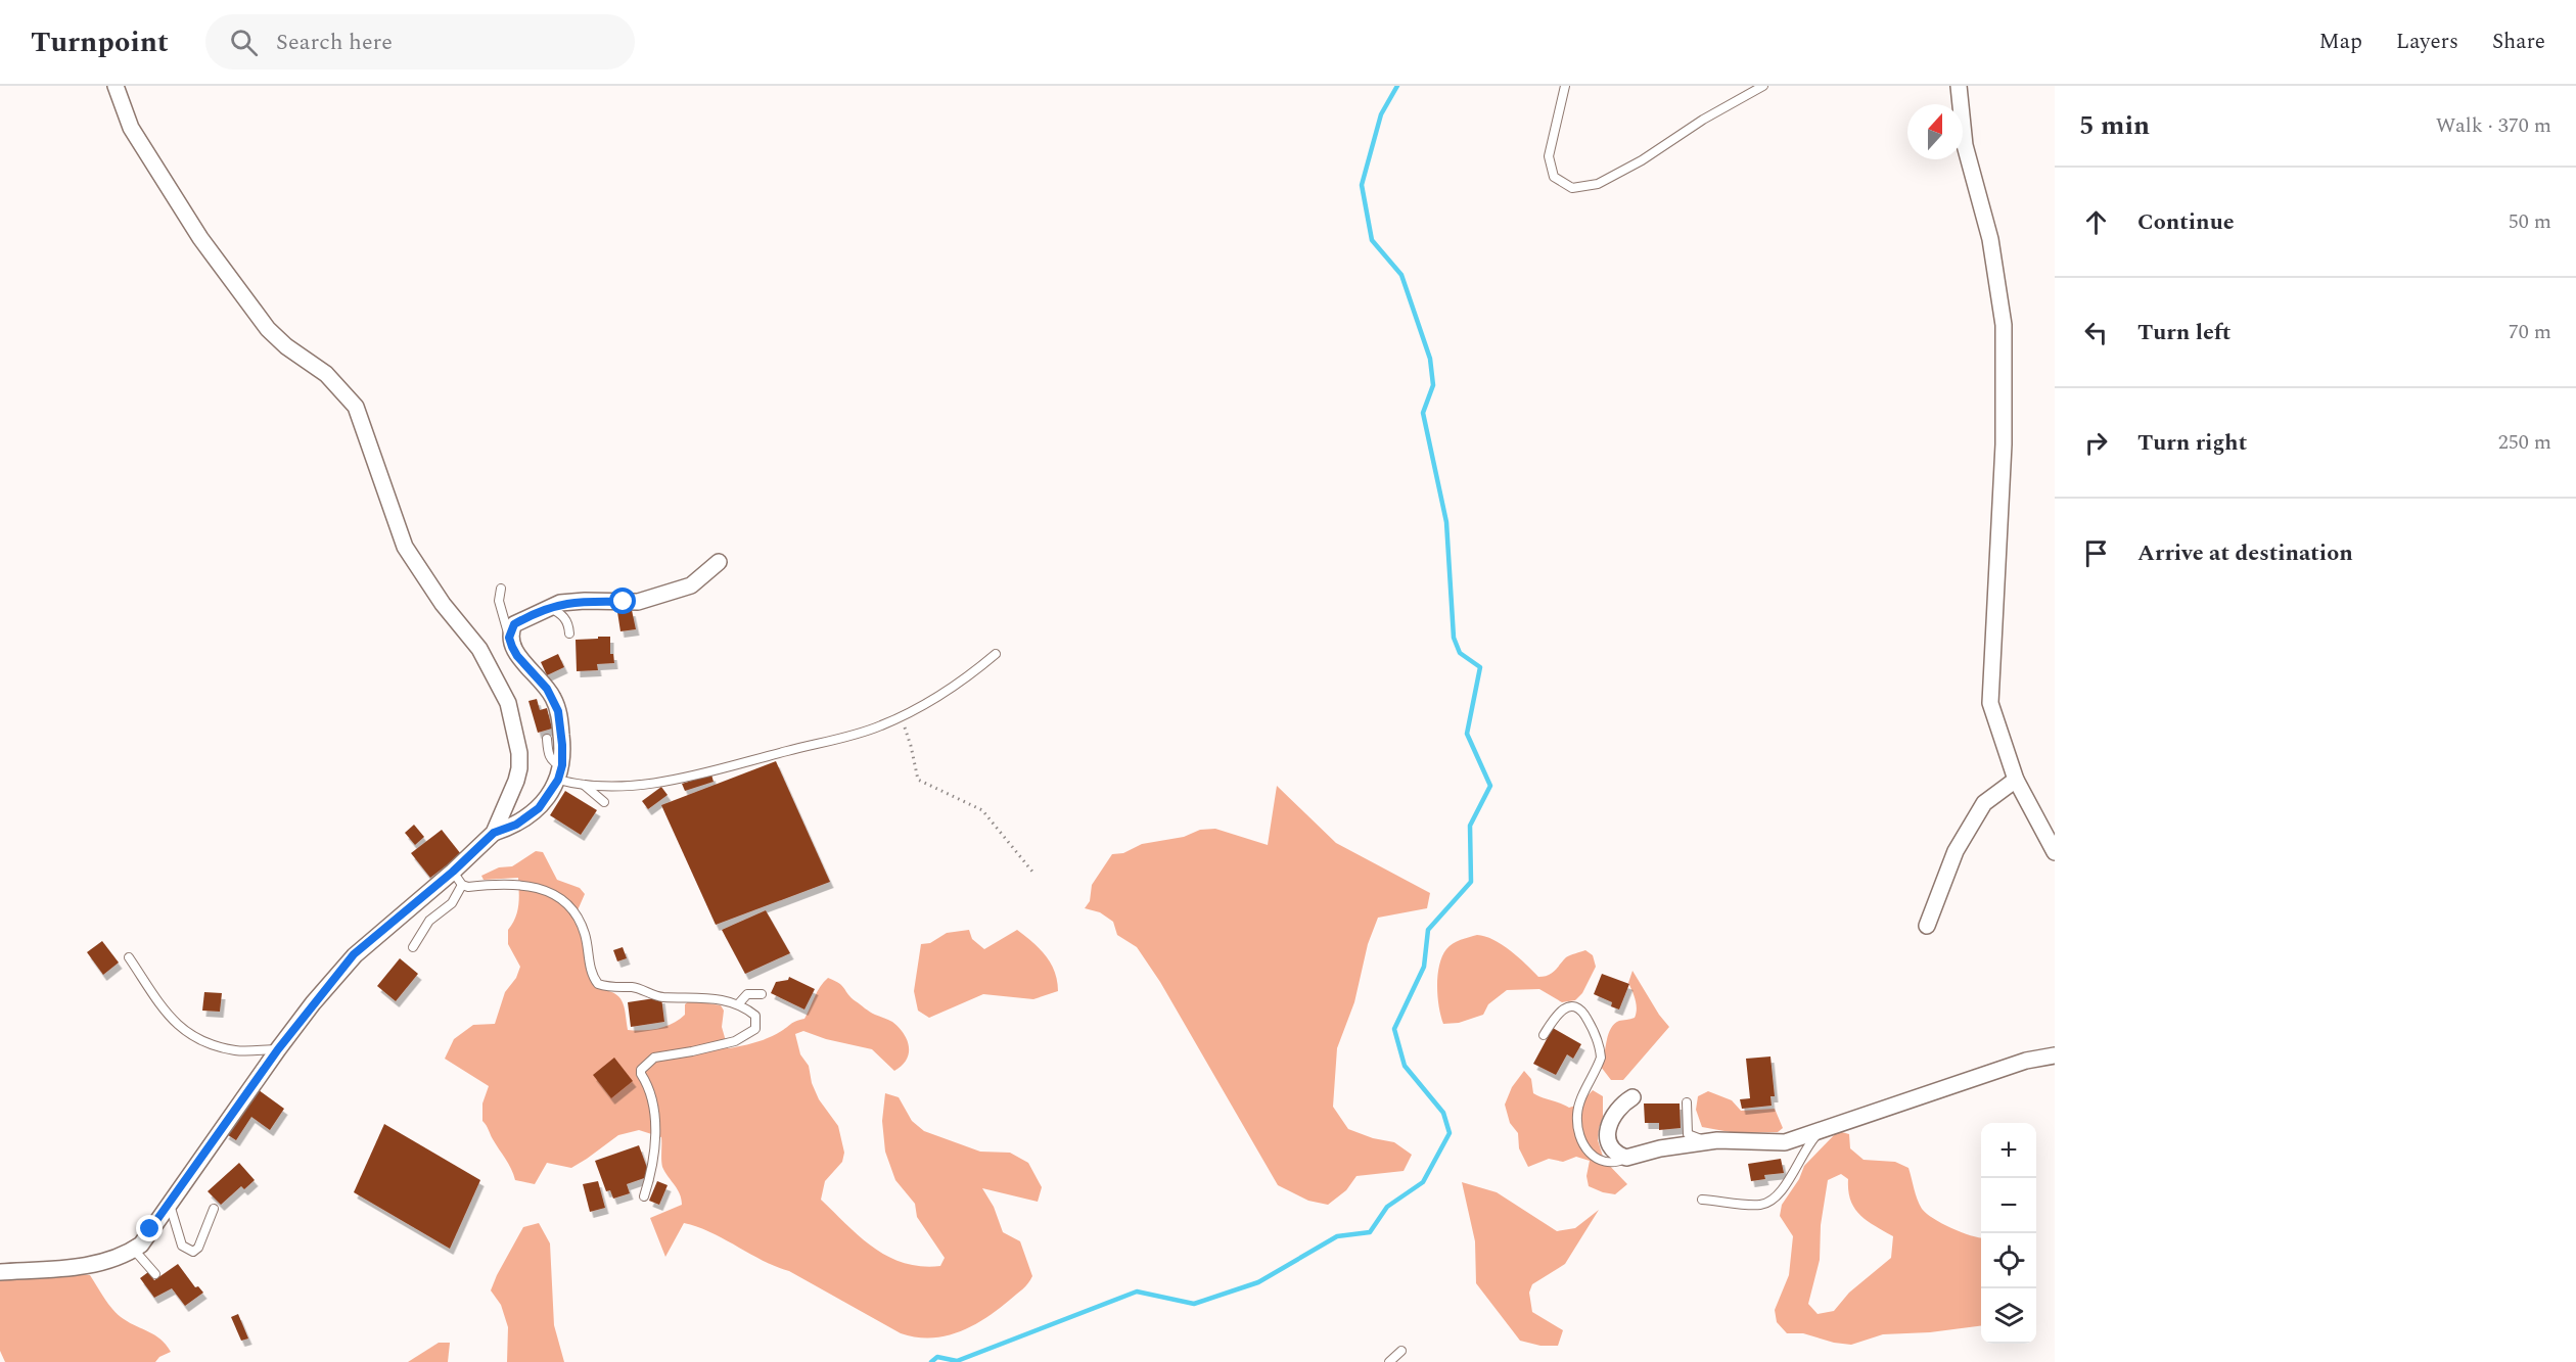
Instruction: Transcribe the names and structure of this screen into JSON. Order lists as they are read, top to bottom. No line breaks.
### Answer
{"north":"top","page":{"header":"Turnpoint","search":"Search here","nav":["Map","Layers","Share"],"heading":["5 min","Walk · 370 m"],"list":[["Continue","50 m"],["Turn left","70 m"],["Turn right","250 m"],"Arrive at destination"],"map_buttons":["+","−"]}}
